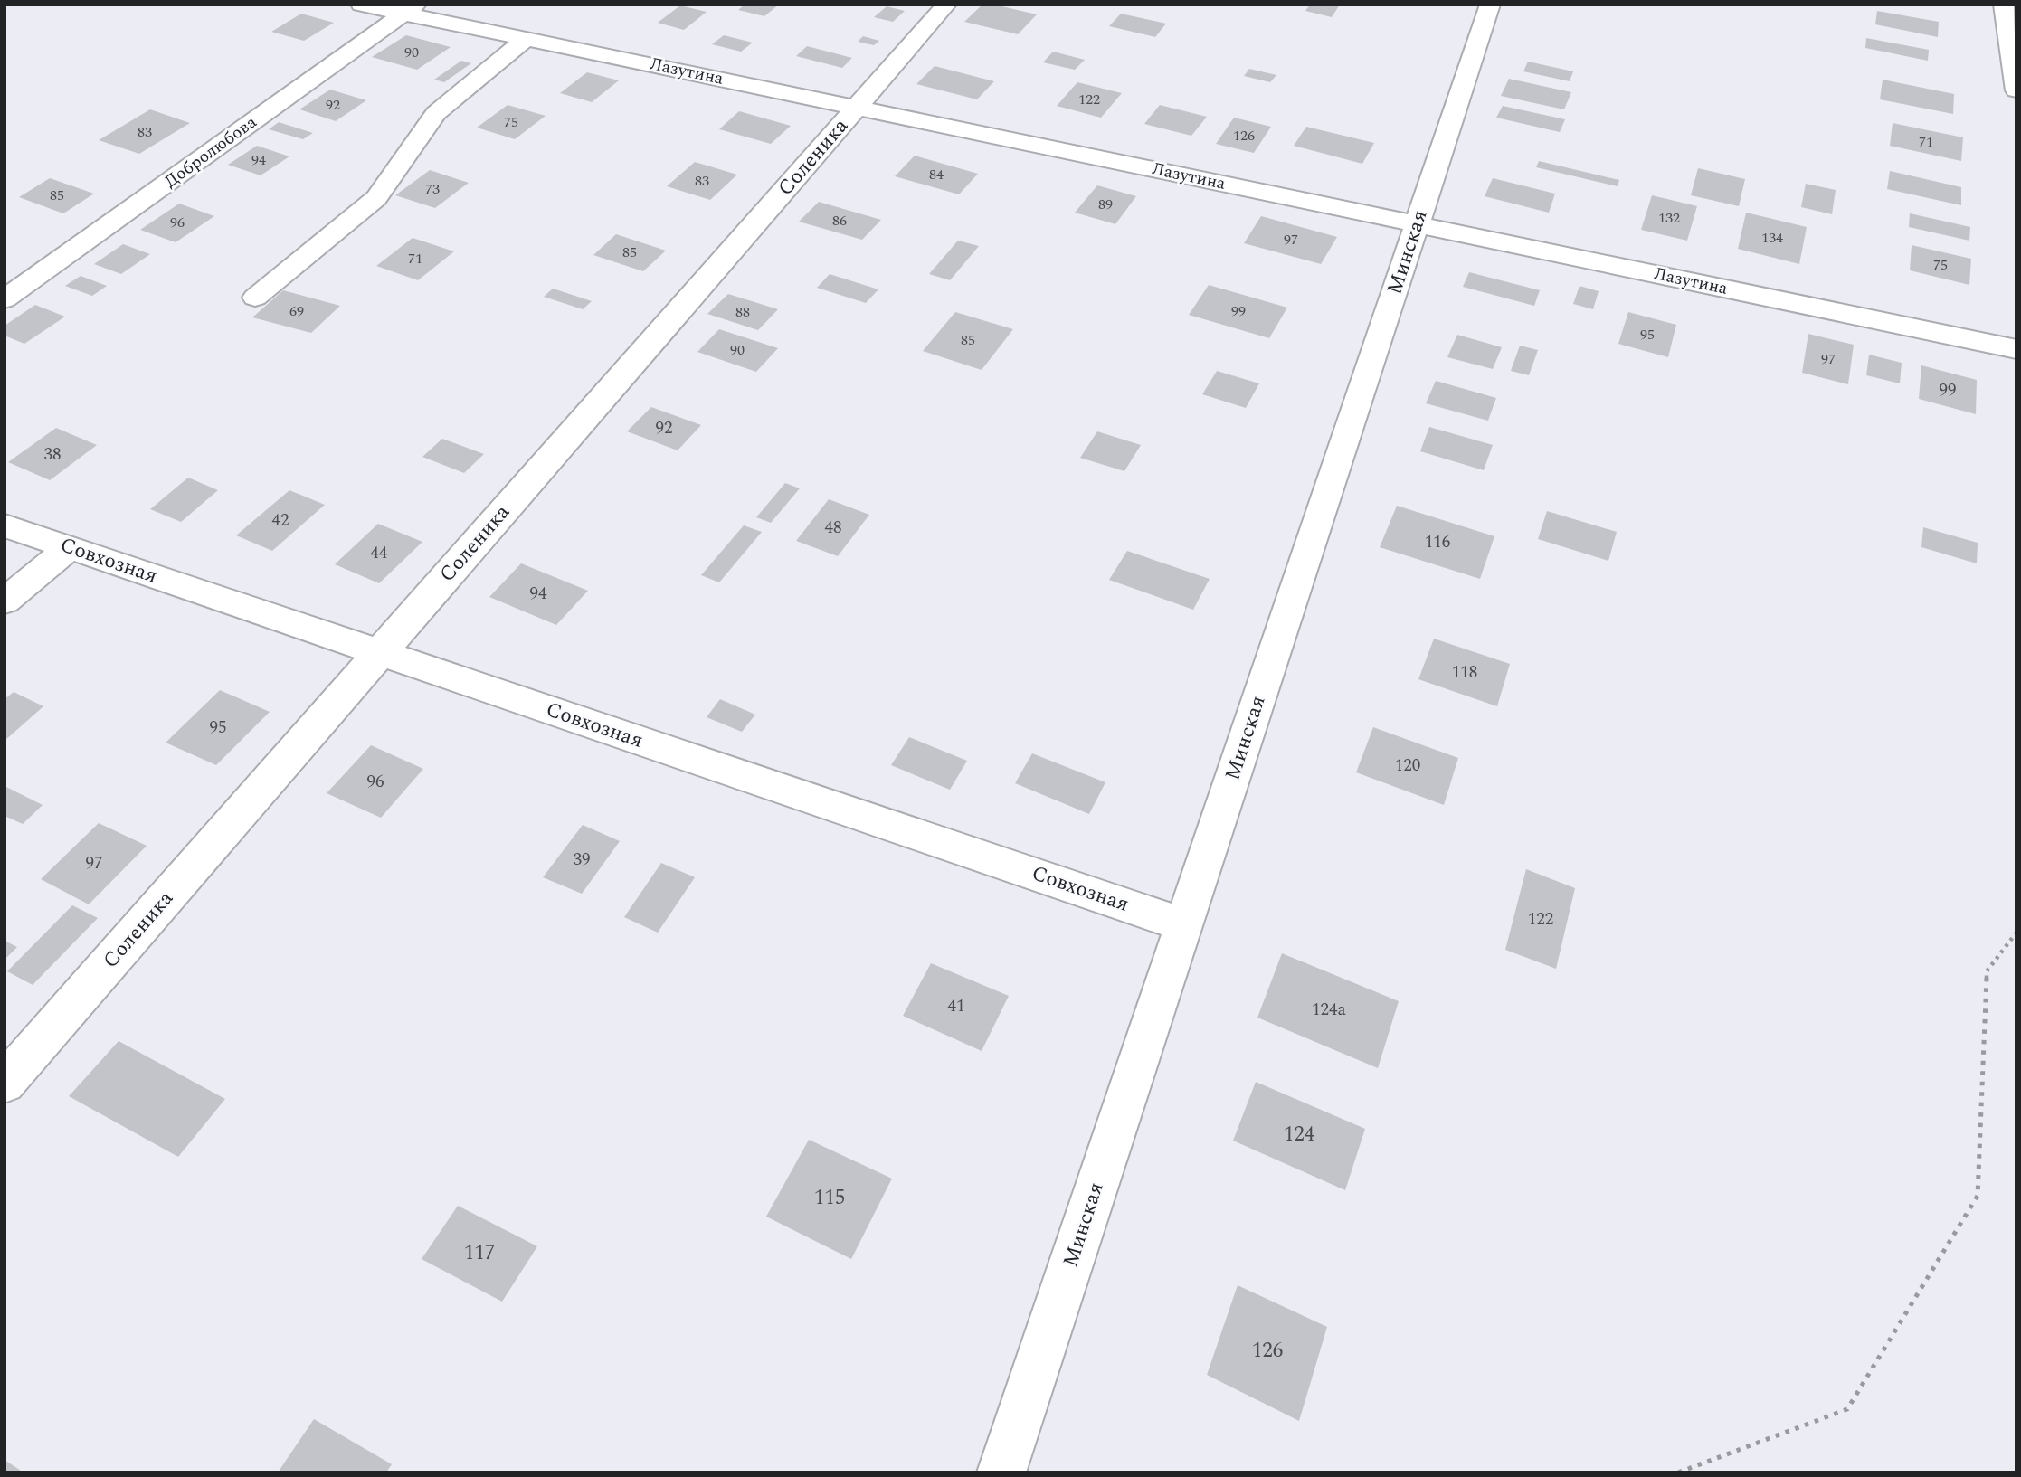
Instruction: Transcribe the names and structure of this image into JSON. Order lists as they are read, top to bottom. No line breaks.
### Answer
{"streets":{"street":["Лазутина","Добролюбова","Соленика","Минская","Совхозная"]},"crossings":[["Лазутина","Добролюбова"],["Лазутина","Соленика"],["Лазутина","Минская"],["Соленика","Совхозная"],["Минская","Совхозная"]],"house_numbers":["90","122","92","75","83","126","71","94","84","83","73","85","89","132","86","96","134","97","85","71","75","69","99","88","95","85","90","97","99","92","38","42","48","116","44","94","118","95","120","96","39","97","122","41","124а","124","115","117","126"]}
